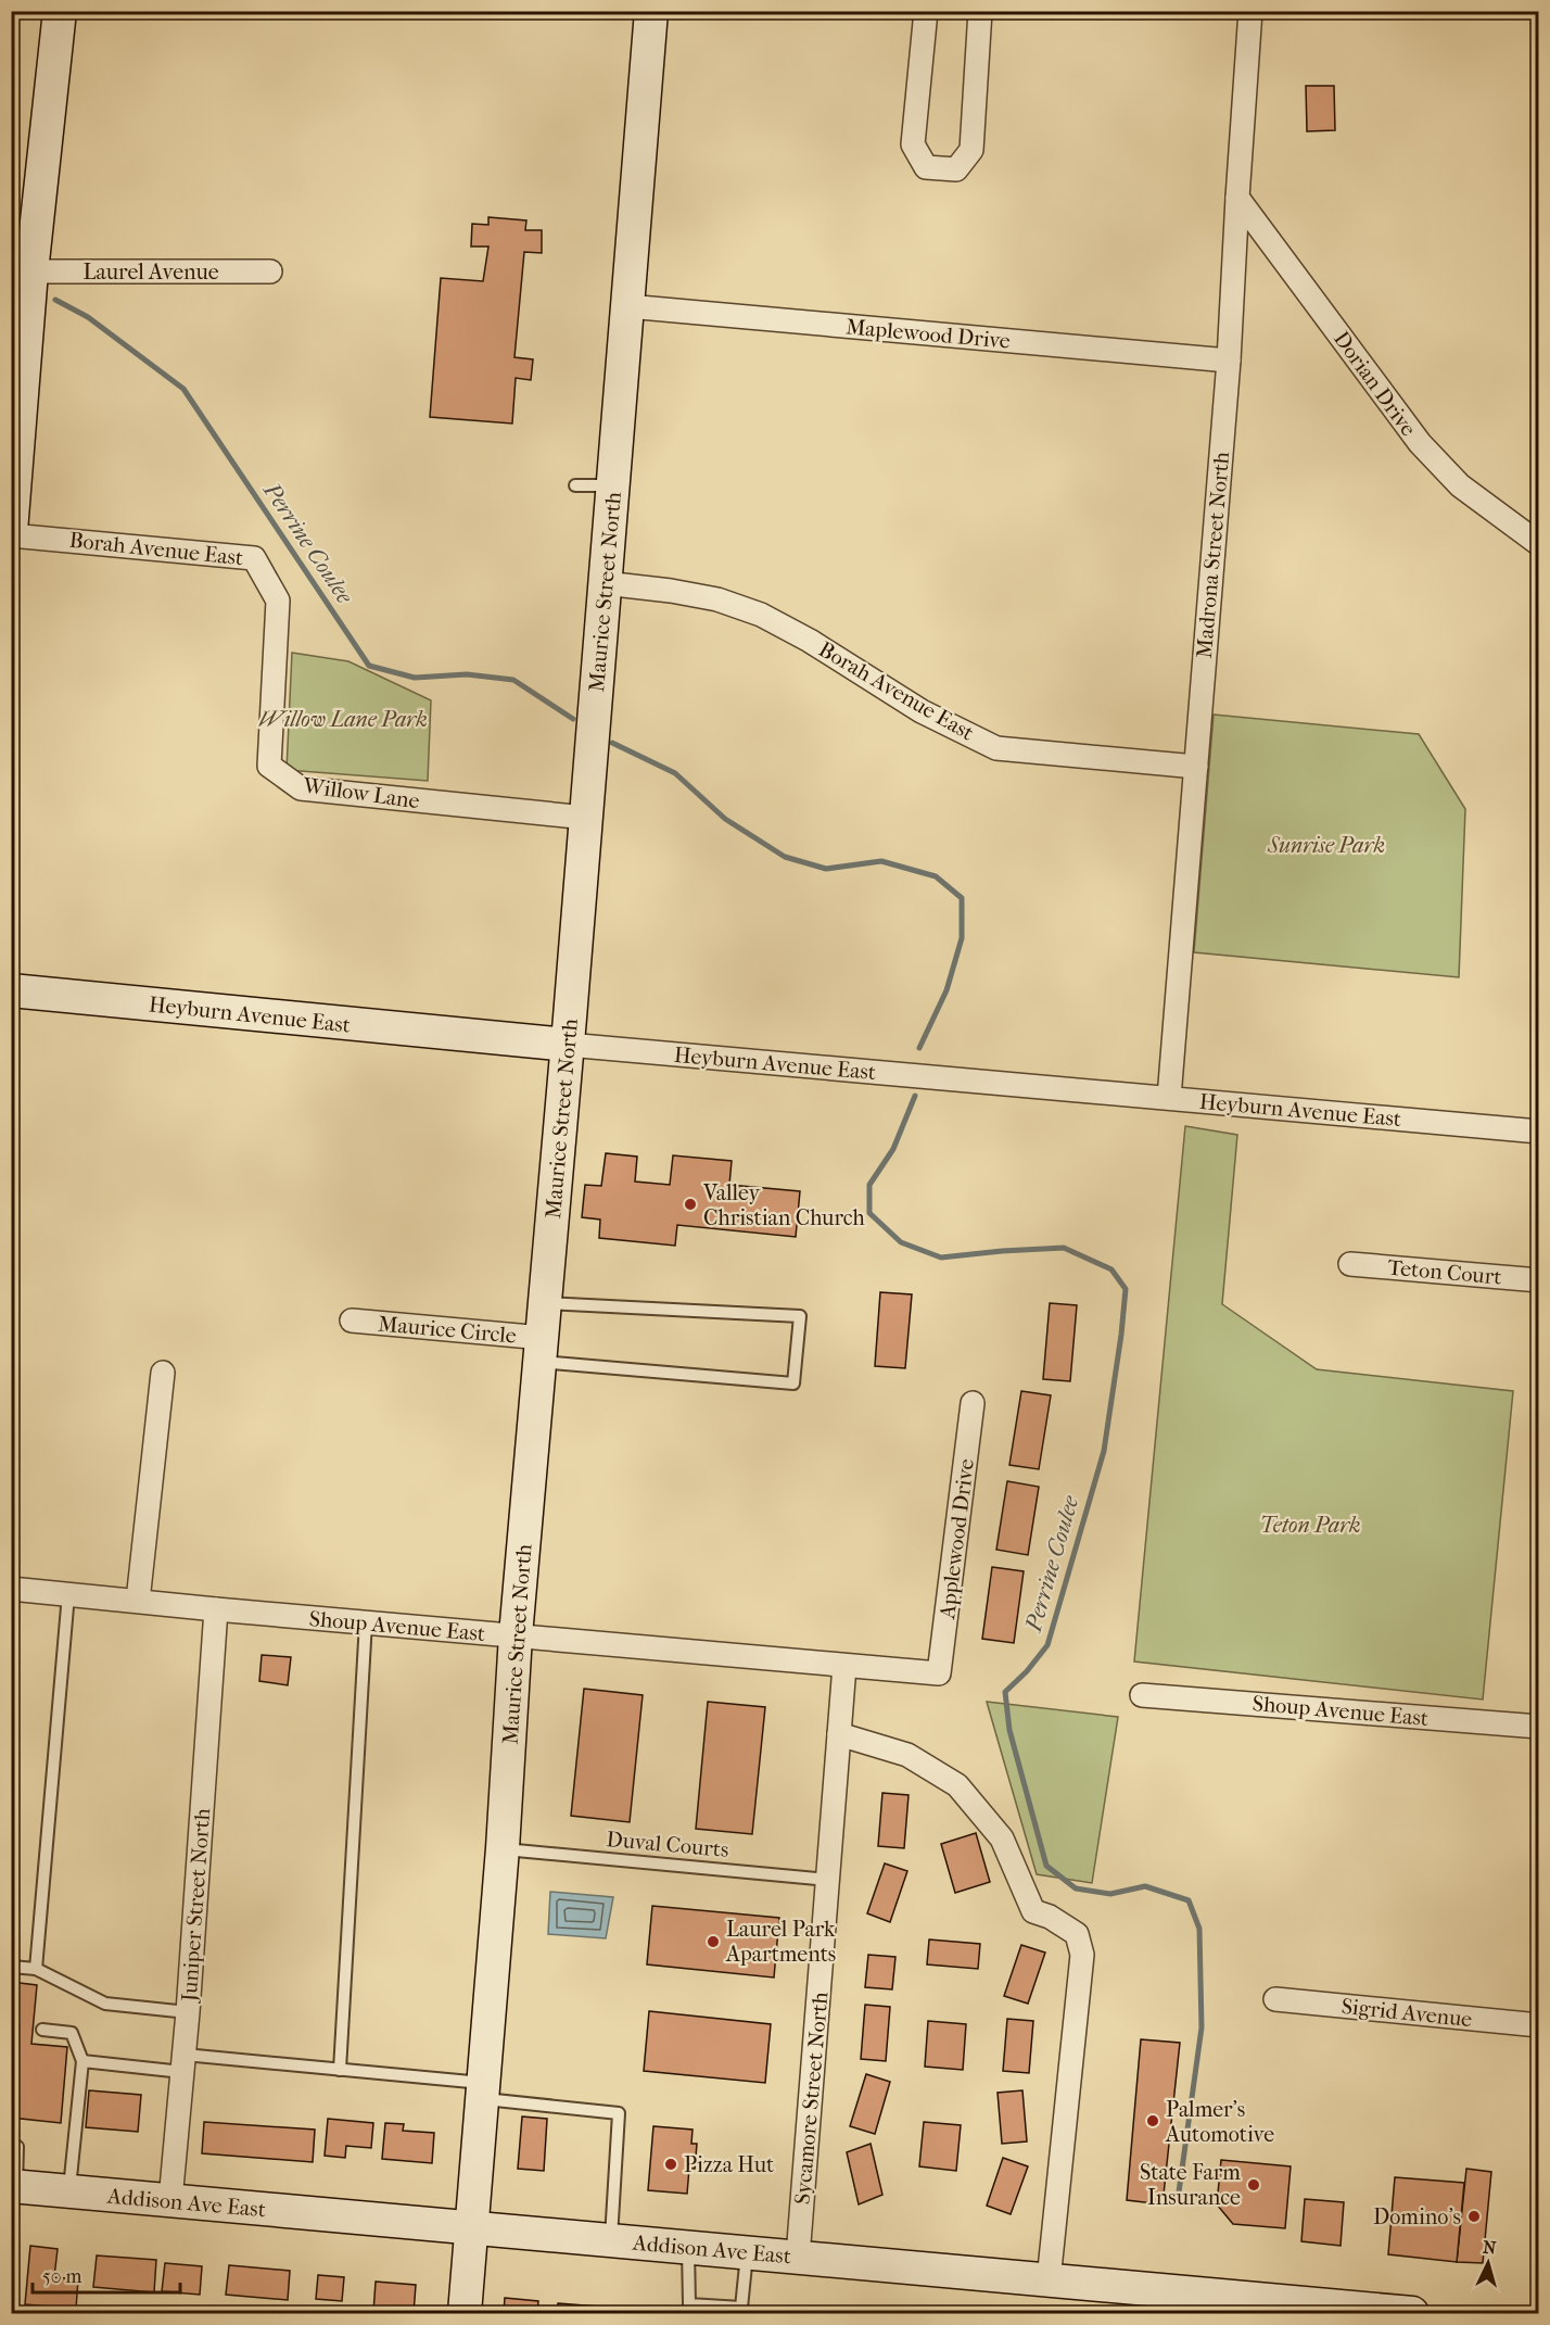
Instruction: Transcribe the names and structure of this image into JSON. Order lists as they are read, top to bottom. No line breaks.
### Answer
{"streets":{"street":["Laurel Avenue","Maplewood Drive","Dorian Drive","Borah Avenue East","Madrona Street North","Maurice Street North","Willow Lane","Heyburn Avenue East","Teton Court","Maurice Circle","Applewood Drive","Shoup Avenue East","Juniper Street North","Sigrid Avenue","Sycamore Street North","Addison Ave East"],"lane":["Duval Courts"]},"crossings":[["Maplewood Drive","Madrona Street North"],["Maplewood Drive","Maurice Street North"],["Dorian Drive","Madrona Street North"],["Borah Avenue East","Madrona Street North"],["Borah Avenue East","Maurice Street North"],["Borah Avenue East","Willow Lane"],["Madrona Street North","Heyburn Avenue East"],["Maurice Street North","Willow Lane"],["Maurice Street North","Heyburn Avenue East"],["Maurice Street North","Maurice Circle"],["Maurice Street North","Shoup Avenue East"],["Maurice Street North","Duval Courts"],["Maurice Street North","Addison Ave East"],["Applewood Drive","Shoup Avenue East"],["Shoup Avenue East","Juniper Street North"],["Shoup Avenue East","Sycamore Street North"],["Duval Courts","Sycamore Street North"],["Juniper Street North","Addison Ave East"],["Sycamore Street North","Addison Ave East"]],"water":["Perrine Coulee"],"parks":["Willow Lane Park","Sunrise Park","Teton Park"],"places":["Valley Christian Church","Laurel Park Apartments","Palmer's Automotive","Pizza Hut","State Farm Insurance","Domino's"],"scale_bar":"50 m","north":"top"}
